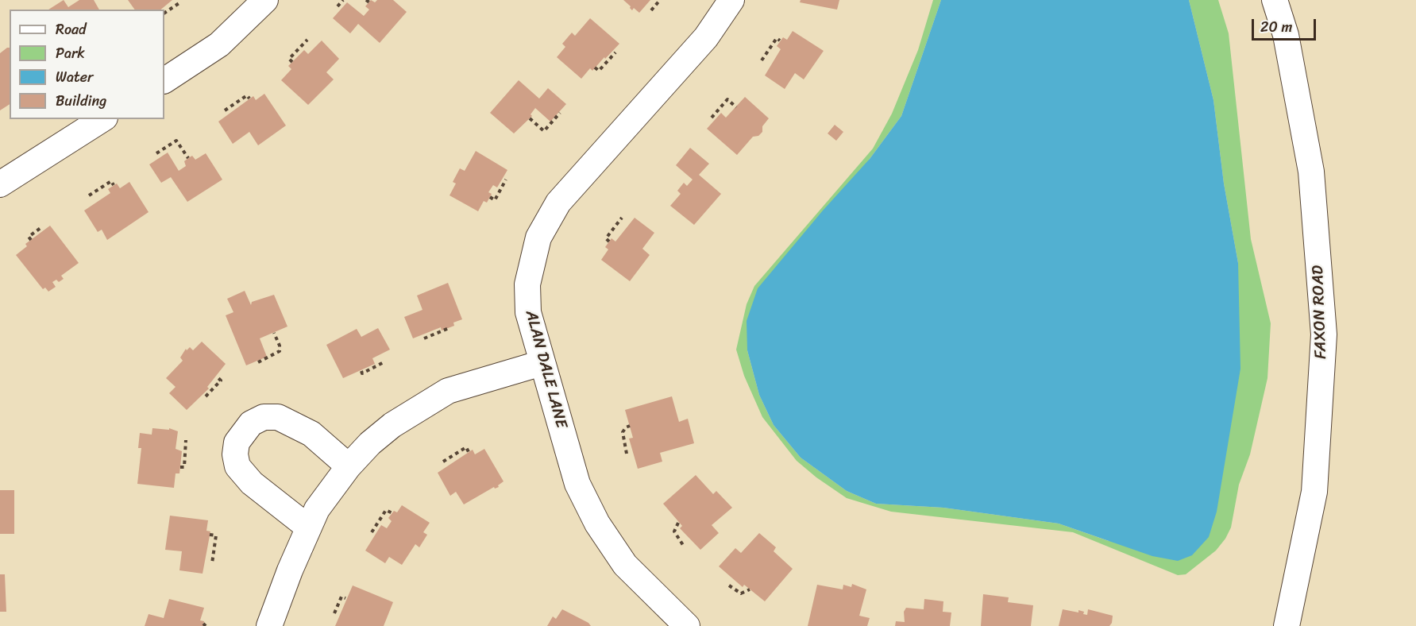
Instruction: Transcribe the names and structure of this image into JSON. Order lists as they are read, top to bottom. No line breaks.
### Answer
{"streets":{"street":["FAXON ROAD","ALAN DALE LANE"]},"legend":["Road","Park","Water","Building"],"scale_bar":"20 m"}
